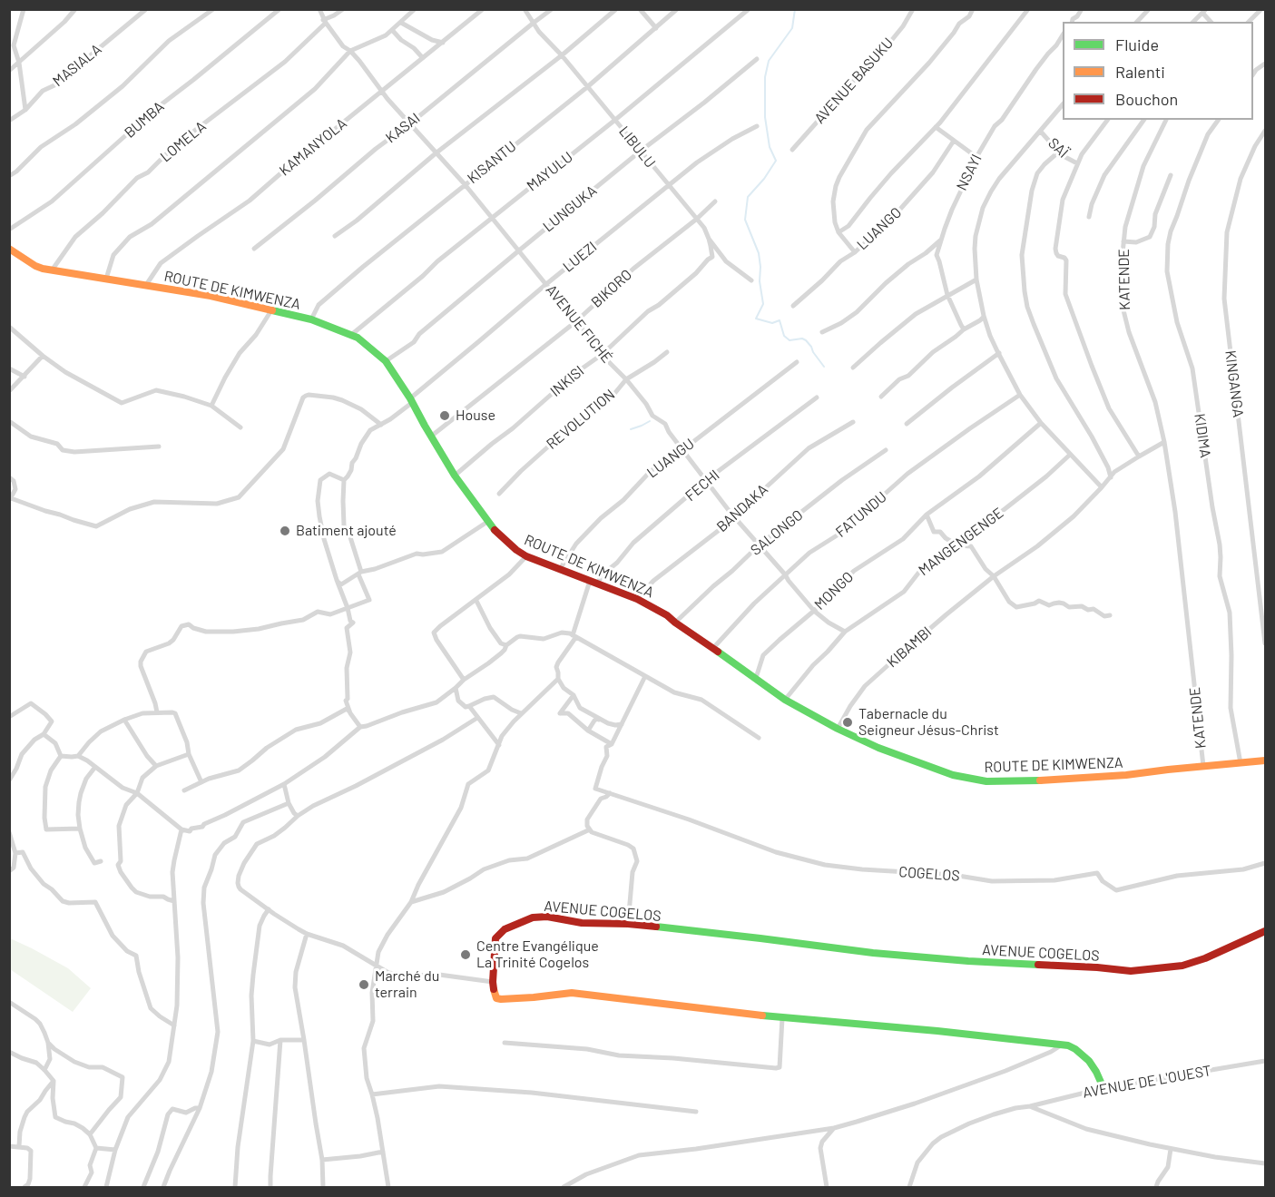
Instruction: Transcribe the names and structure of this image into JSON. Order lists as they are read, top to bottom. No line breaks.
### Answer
{"streets":{"street":["MASIALA","AVENUE BASUKU","BUMBA","KASAI","LOMELA","KAMANYOLA","LIBULU","SAÏ","KISANTU","MAYULU","NSAYI","LUNGUKA","LUANGO","LUEZI","KATENDE","BIKORO","ROUTE DE KIMWENZA","AVENUE FICHÉ","INKISI","KINGANGA","REVOLUTION","KIDIMA","LUANGU","FECHI","BANDAKA","FATUNDU","SALONGO","MANGENGENGE","MONGO","KIBAMBI","COGELOS","AVENUE COGELOS","AVENUE DE L'OUEST"]},"crossings":[["KASAI","LIBULU"],["KASAI","AVENUE FICHÉ"],["LOMELA","ROUTE DE KIMWENZA"],["LOMELA","AVENUE FICHÉ"],["KAMANYOLA","ROUTE DE KIMWENZA"],["KAMANYOLA","AVENUE FICHÉ"],["LIBULU","KISANTU"],["LIBULU","MAYULU"],["LIBULU","LUNGUKA"],["LIBULU","LUEZI"],["LIBULU","BIKORO"],["LIBULU","INKISI"],["KISANTU","ROUTE DE KIMWENZA"],["KISANTU","AVENUE FICHÉ"],["MAYULU","ROUTE DE KIMWENZA"],["MAYULU","AVENUE FICHÉ"],["LUNGUKA","ROUTE DE KIMWENZA"],["LUNGUKA","AVENUE FICHÉ"],["LUEZI","ROUTE DE KIMWENZA"],["LUEZI","AVENUE FICHÉ"],["KATENDE","ROUTE DE KIMWENZA"],["BIKORO","ROUTE DE KIMWENZA"],["BIKORO","AVENUE FICHÉ"],["ROUTE DE KIMWENZA","INKISI"],["ROUTE DE KIMWENZA","KIDIMA"],["ROUTE DE KIMWENZA","LUANGU"],["ROUTE DE KIMWENZA","FECHI"],["ROUTE DE KIMWENZA","BANDAKA"],["ROUTE DE KIMWENZA","FATUNDU"],["ROUTE DE KIMWENZA","SALONGO"],["ROUTE DE KIMWENZA","MANGENGENGE"],["ROUTE DE KIMWENZA","MONGO"],["ROUTE DE KIMWENZA","KIBAMBI"],["AVENUE FICHÉ","INKISI"],["AVENUE FICHÉ","REVOLUTION"],["AVENUE FICHÉ","LUANGU"],["AVENUE FICHÉ","FECHI"],["AVENUE FICHÉ","BANDAKA"],["AVENUE FICHÉ","FATUNDU"],["AVENUE FICHÉ","SALONGO"],["AVENUE FICHÉ","MANGENGENGE"],["AVENUE FICHÉ","MONGO"]],"places":["House","Batiment ajouté","Tabernacle du Seigneur Jésus-Christ","Centre Evangélique La Trinité Cogelos","Marché du terrain"],"legend":["Fluide","Ralenti","Bouchon"]}
